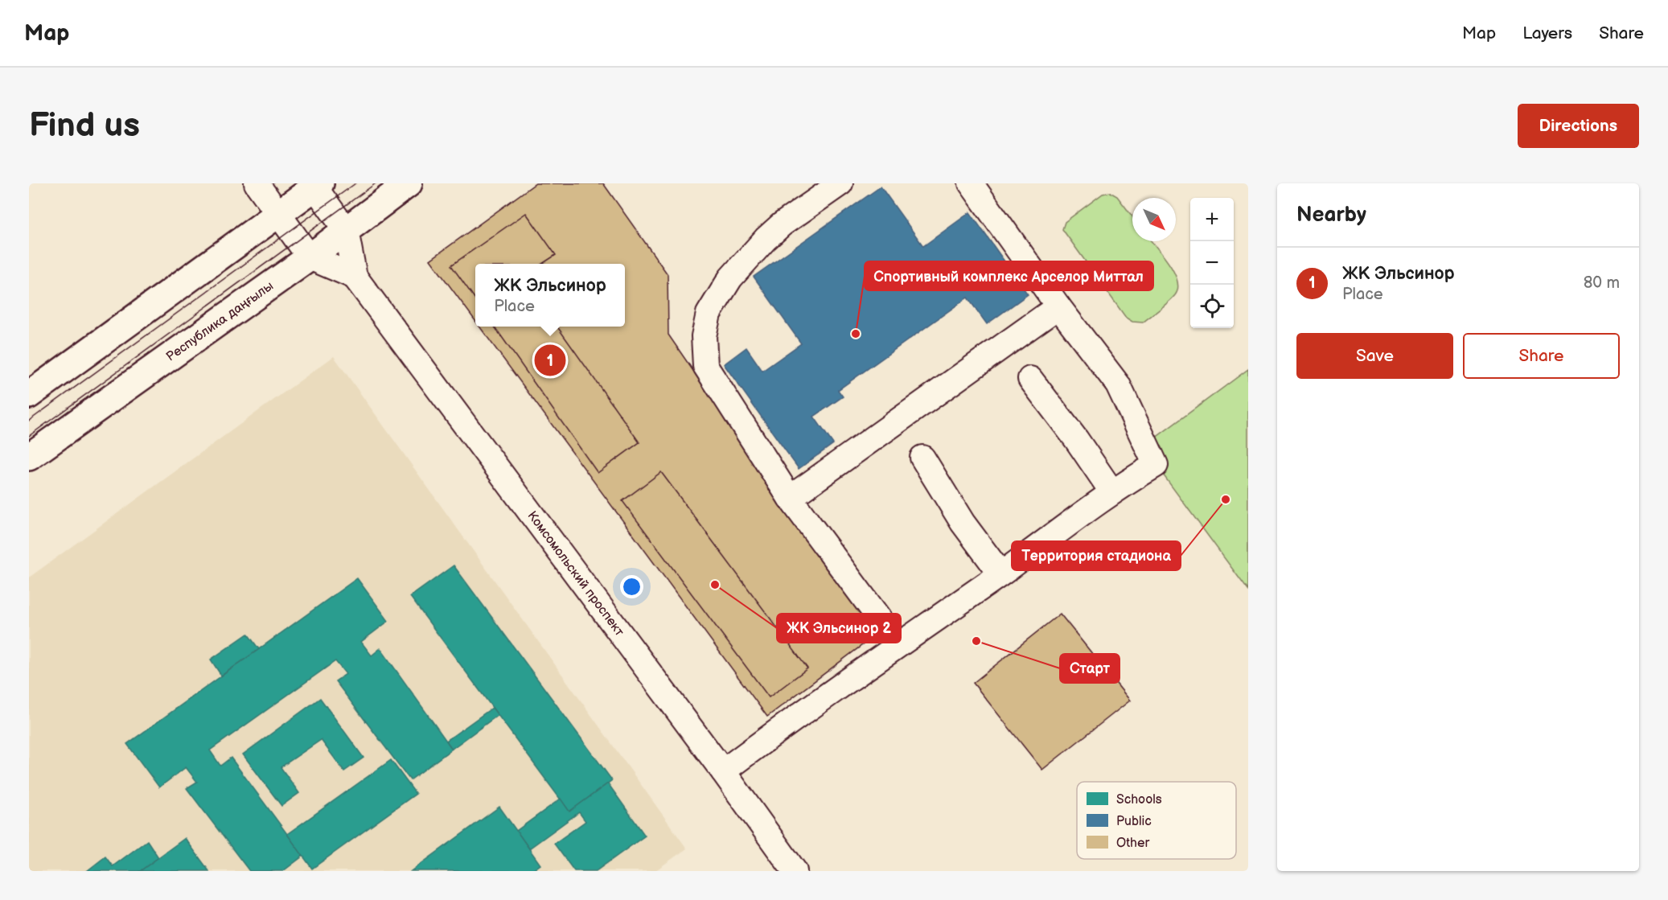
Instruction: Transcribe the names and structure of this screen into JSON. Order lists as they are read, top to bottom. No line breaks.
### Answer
{"streets":{"main road":["Республика даңғылы"],"street":["Комсомольский проспект"]},"places":["Спортивный комплекс Арселор Миттал","Территория стадиона","ЖК Эльсинор 2","Старт"],"legend":["Schools","Public","Other"],"north":"bottom right","page":{"header":"Map","nav":["Map","Layers","Share"],"buttons":["Directions",["Save","Share"]],"title":"Find us","heading":"Nearby","map_buttons":["+","−"],"list":[{"mark":"1","name":"ЖК Эльсинор","note":"Place","value":"80 m"}],"popup":["ЖК Эльсинор","Place"],"pins":"1"}}
